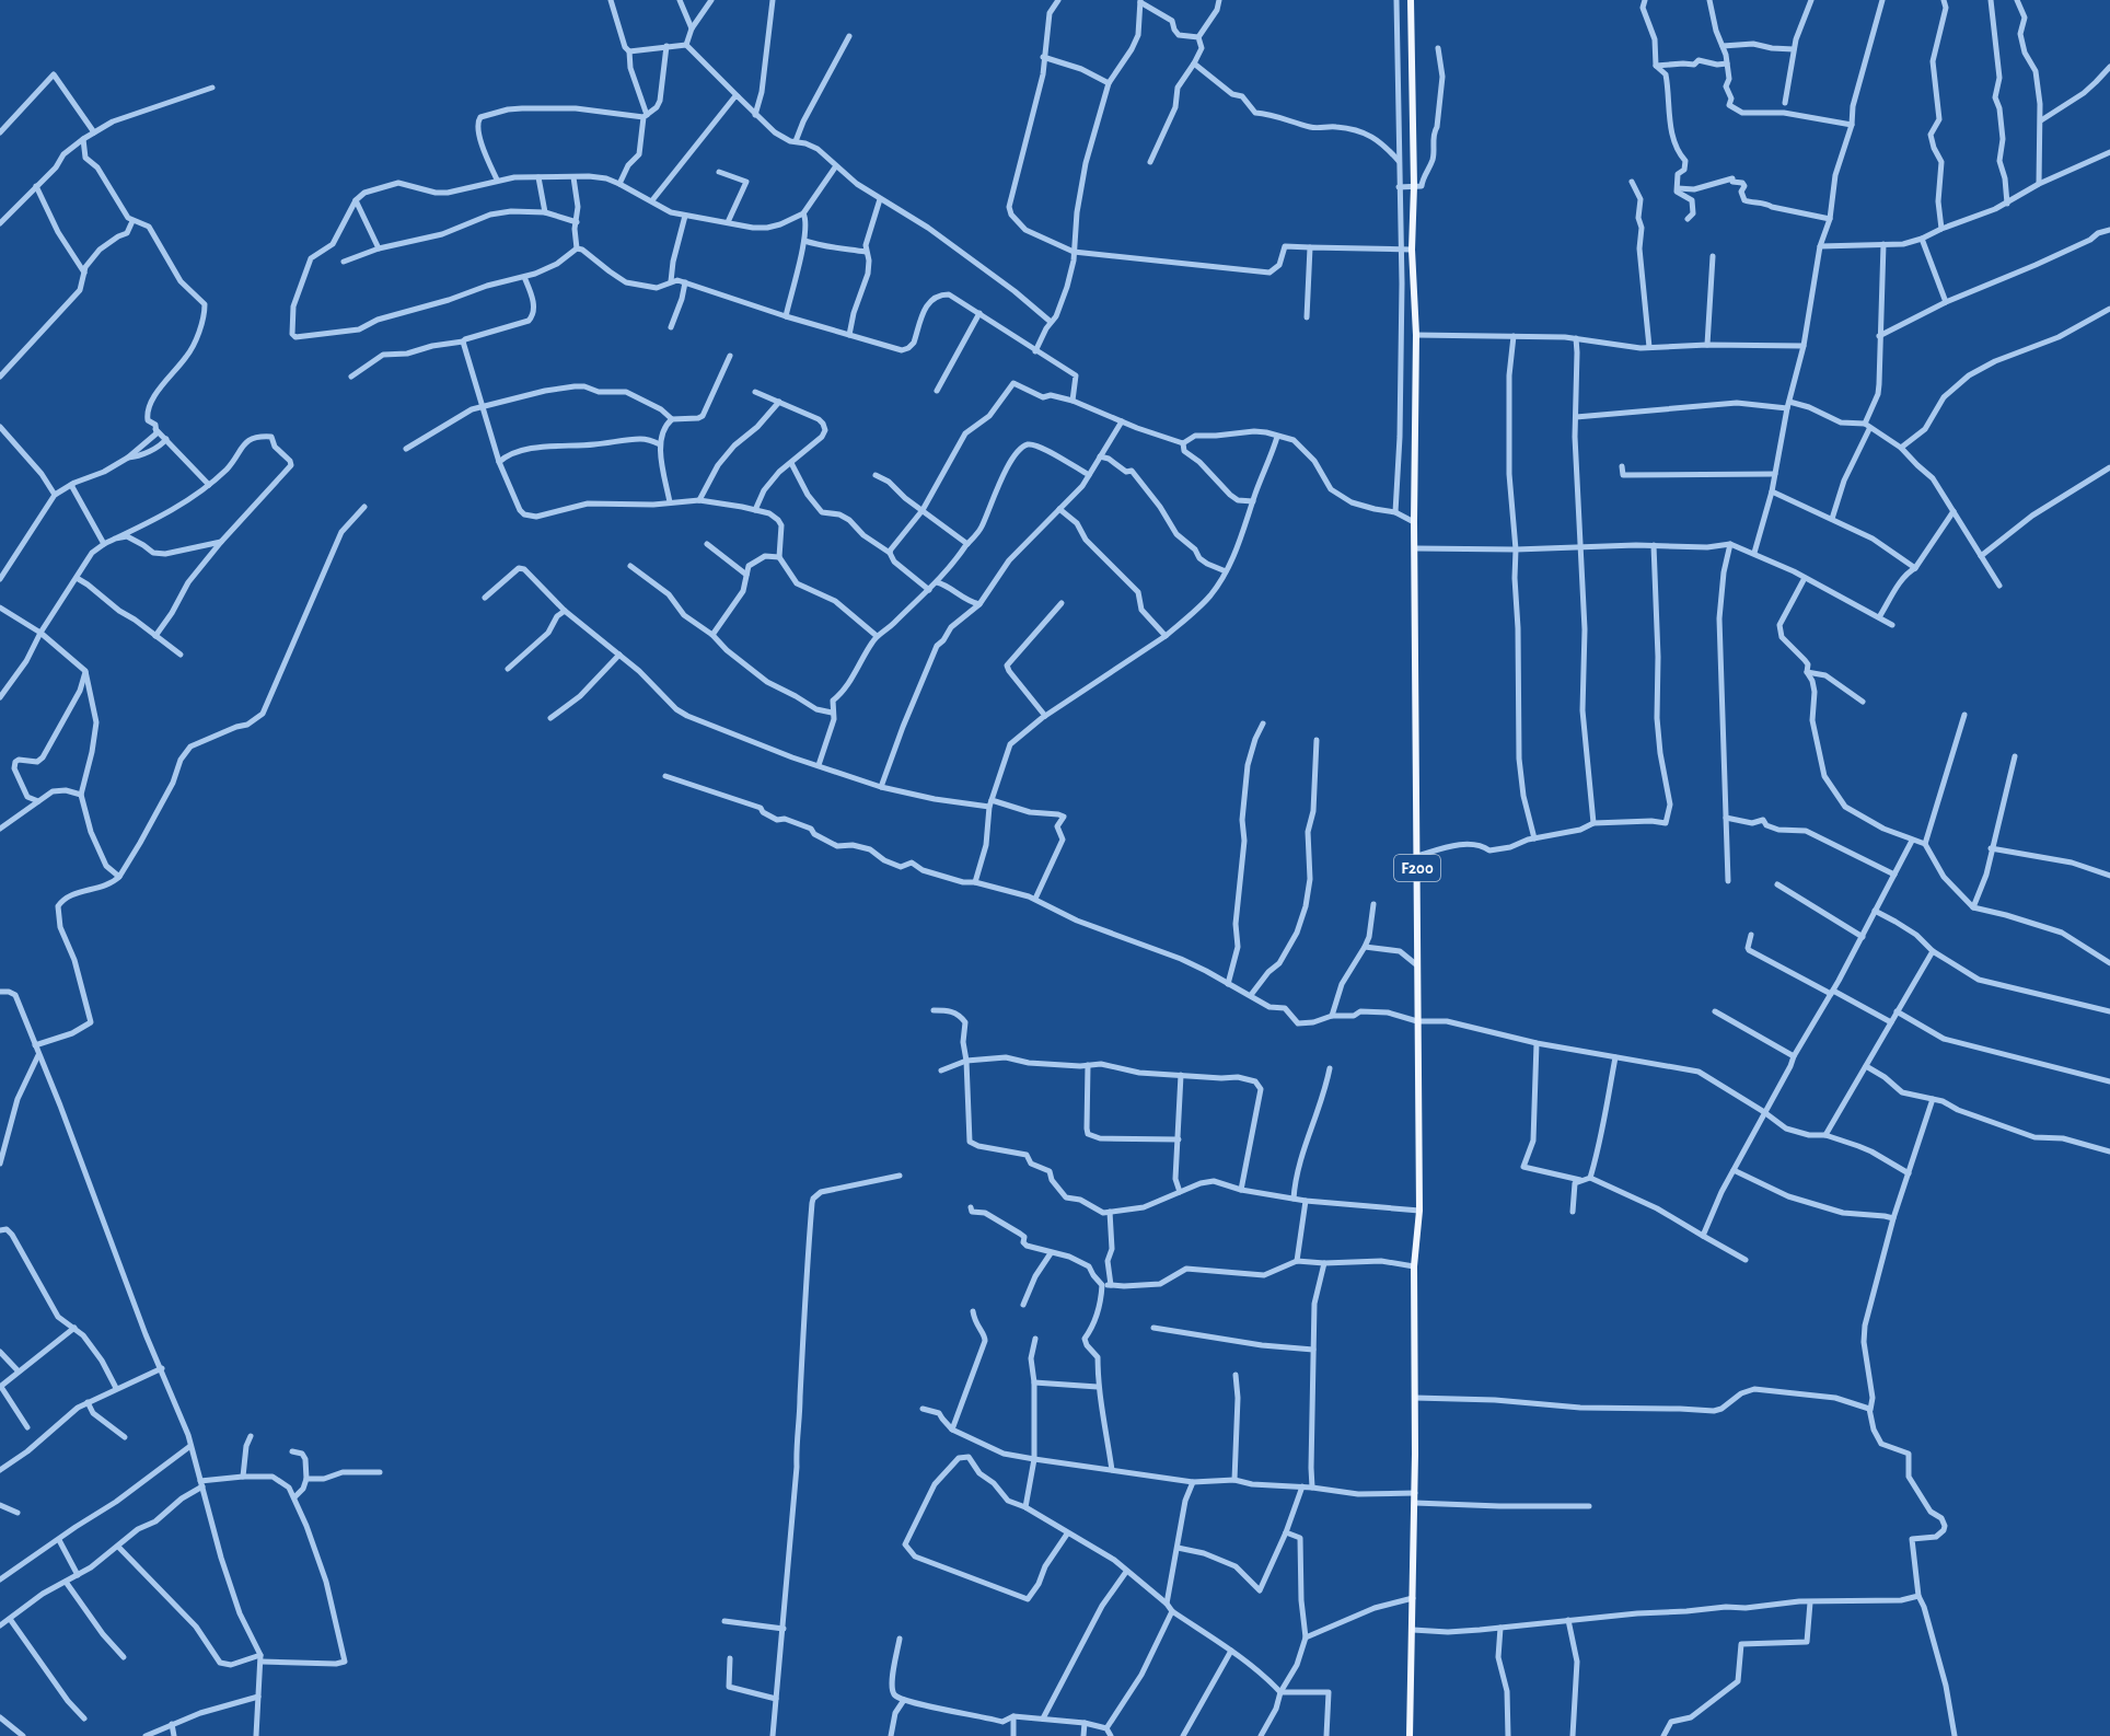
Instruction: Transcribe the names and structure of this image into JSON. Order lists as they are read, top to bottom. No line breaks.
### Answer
{"streets":{"main road":["F200"]}}
